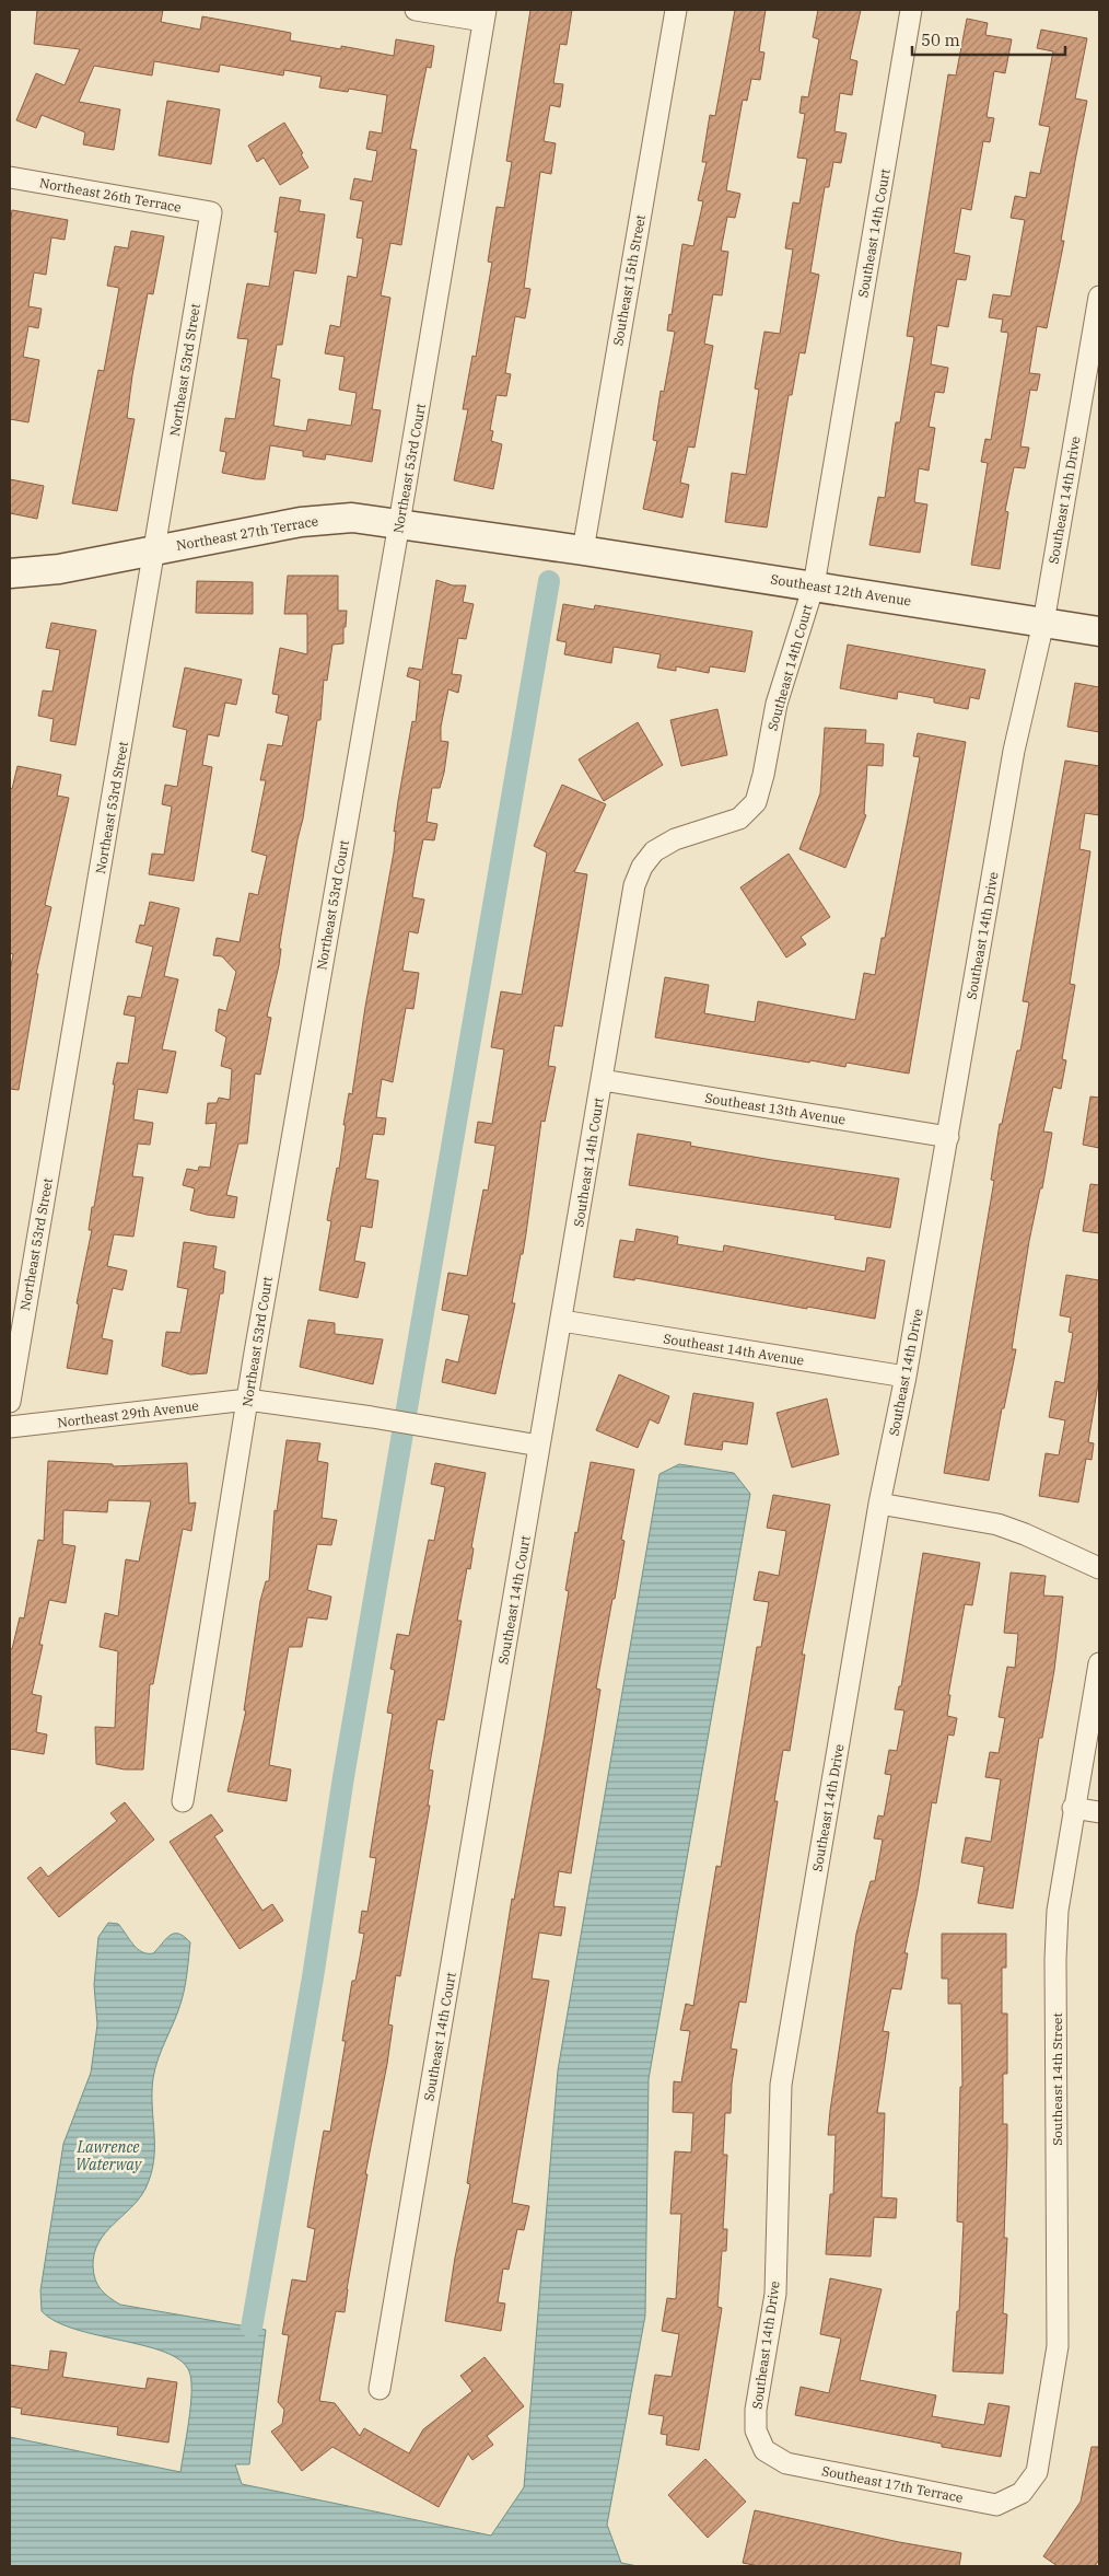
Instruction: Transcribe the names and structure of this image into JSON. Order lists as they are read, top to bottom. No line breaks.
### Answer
{"streets":{"street":["Northeast 26th Terrace","Southeast 14th Court","Southeast 15th Street","Northeast 53rd Street","Northeast 53rd Court","Southeast 14th Drive","Northeast 27th Terrace","Southeast 12th Avenue","Southeast 13th Avenue","Southeast 14th Avenue","Northeast 29th Avenue","Southeast 14th Street","Southeast 17th Terrace"]},"crossings":[["Northeast 26th Terrace","Northeast 53rd Street"],["Southeast 14th Court","Southeast 12th Avenue"],["Southeast 14th Court","Southeast 13th Avenue"],["Southeast 14th Court","Southeast 14th Avenue"],["Southeast 15th Street","Northeast 27th Terrace"],["Southeast 15th Street","Southeast 12th Avenue"],["Northeast 53rd Street","Northeast 27th Terrace"],["Northeast 53rd Court","Northeast 27th Terrace"],["Northeast 53rd Court","Northeast 29th Avenue"],["Southeast 14th Drive","Southeast 12th Avenue"],["Southeast 14th Drive","Southeast 13th Avenue"],["Southeast 14th Drive","Southeast 14th Avenue"],["Southeast 14th Drive","Southeast 17th Terrace"],["Northeast 27th Terrace","Southeast 12th Avenue"],["Southeast 14th Street","Southeast 17th Terrace"]],"water":["Lawrence Waterway"],"scale_bar":"50 m"}
